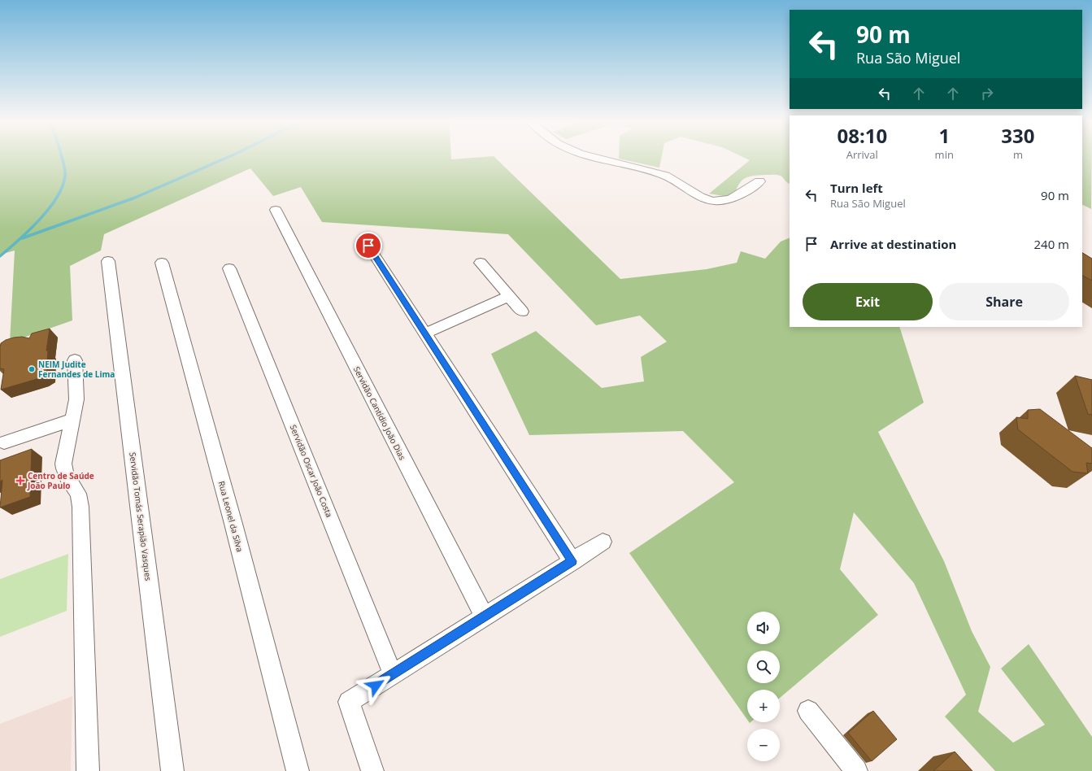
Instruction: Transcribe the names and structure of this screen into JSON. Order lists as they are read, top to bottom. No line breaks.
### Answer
{"streets":{"street":["Servidão Cantídio João Dias","Servidão Oscar João Costa","Servidão Tomás Serapião Vasques","Rua Leonel da Silva"]},"places":{"other":["NEIM Judite Fernandes de Lima"],"health":["Centro de Saúde João Paulo"]},"page":{"turn":["90 m","Rua São Miguel"],"eta":["08:10","Arrival","1","min","330","m"],"list":[{"name":"Turn left","note":"Rua São Miguel","value":"90 m"},{"name":"Arrive at destination","value":"240 m"}],"buttons":["Exit","Share"],"map_buttons":["+","−"]}}
